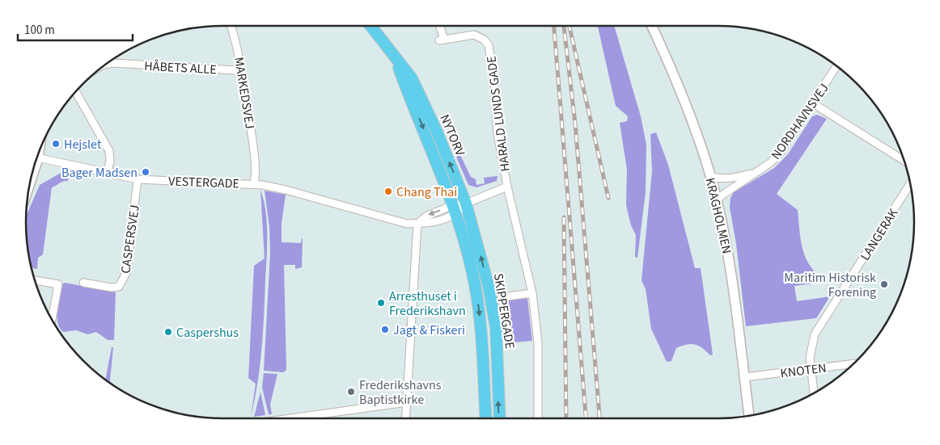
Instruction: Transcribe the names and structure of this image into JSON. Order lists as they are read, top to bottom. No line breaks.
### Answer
{"streets":{"main road":["NYTORV","SKIPPERGADE"],"street":["HÅBETS ALLE","MARKEDSVEJ","HARALD LUNDS GADE","NORDHAVNSVEJ","VESTERGADE","KRAGHOLMEN","LANGERAK","CASPERSVEJ","KNOTEN"]},"crossings":[["MARKEDSVEJ","VESTERGADE"],["HARALD LUNDS GADE","NYTORV"],["HARALD LUNDS GADE","SKIPPERGADE"],["NORDHAVNSVEJ","KRAGHOLMEN"],["NYTORV","SKIPPERGADE"],["VESTERGADE","CASPERSVEJ"],["KRAGHOLMEN","KNOTEN"],["LANGERAK","KNOTEN"]],"places":["Hejslet","Bager Madsen","Chang Thai","Maritim Historisk Forening","Arresthuset i Frederikshavn","Jagt & Fiskeri","Caspershus","Frederikshavns Baptistkirke"],"scale_bar":"100 m"}
